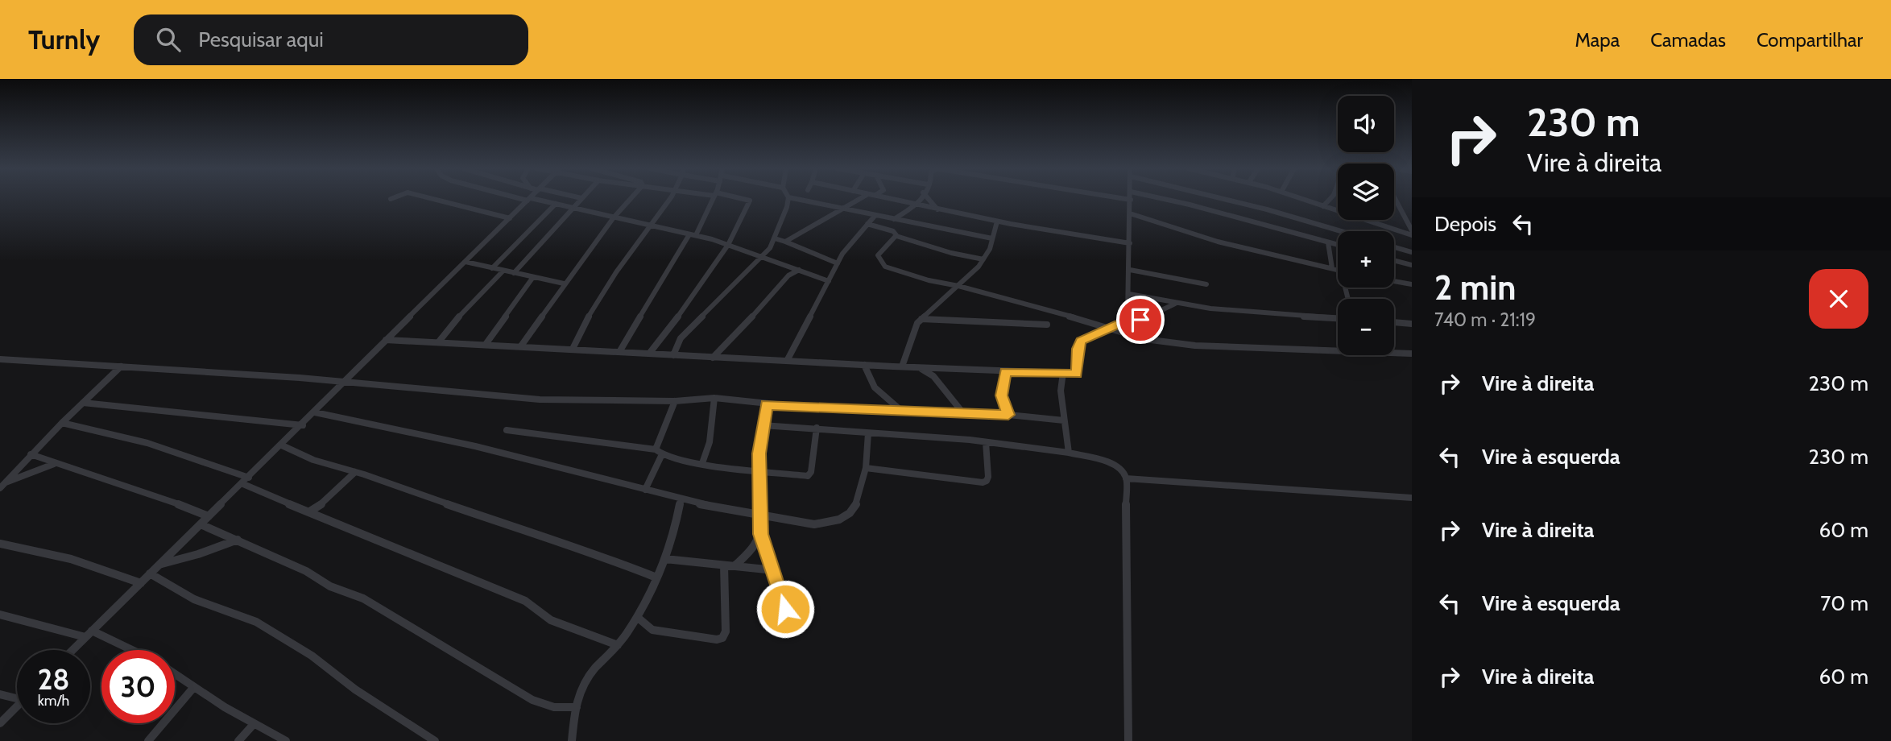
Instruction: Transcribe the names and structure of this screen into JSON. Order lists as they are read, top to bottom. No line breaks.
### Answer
{"page":{"header":"Turnly","search":"Pesquisar aqui","nav":["Mapa","Camadas","Compartilhar"],"turn":["230 m","Vire à direita"],"map_buttons":["+","−"],"then":"Depois","heading":["2 min","740 m · 21:19"],"list":[{"name":"Vire à direita","value":"230 m"},{"name":"Vire à esquerda","value":"230 m"},{"name":"Vire à direita","value":"60 m"},{"name":"Vire à esquerda","value":"70 m"},{"name":"Vire à direita","value":"60 m"}],"speed":"28 km/h","limit":"30"}}
